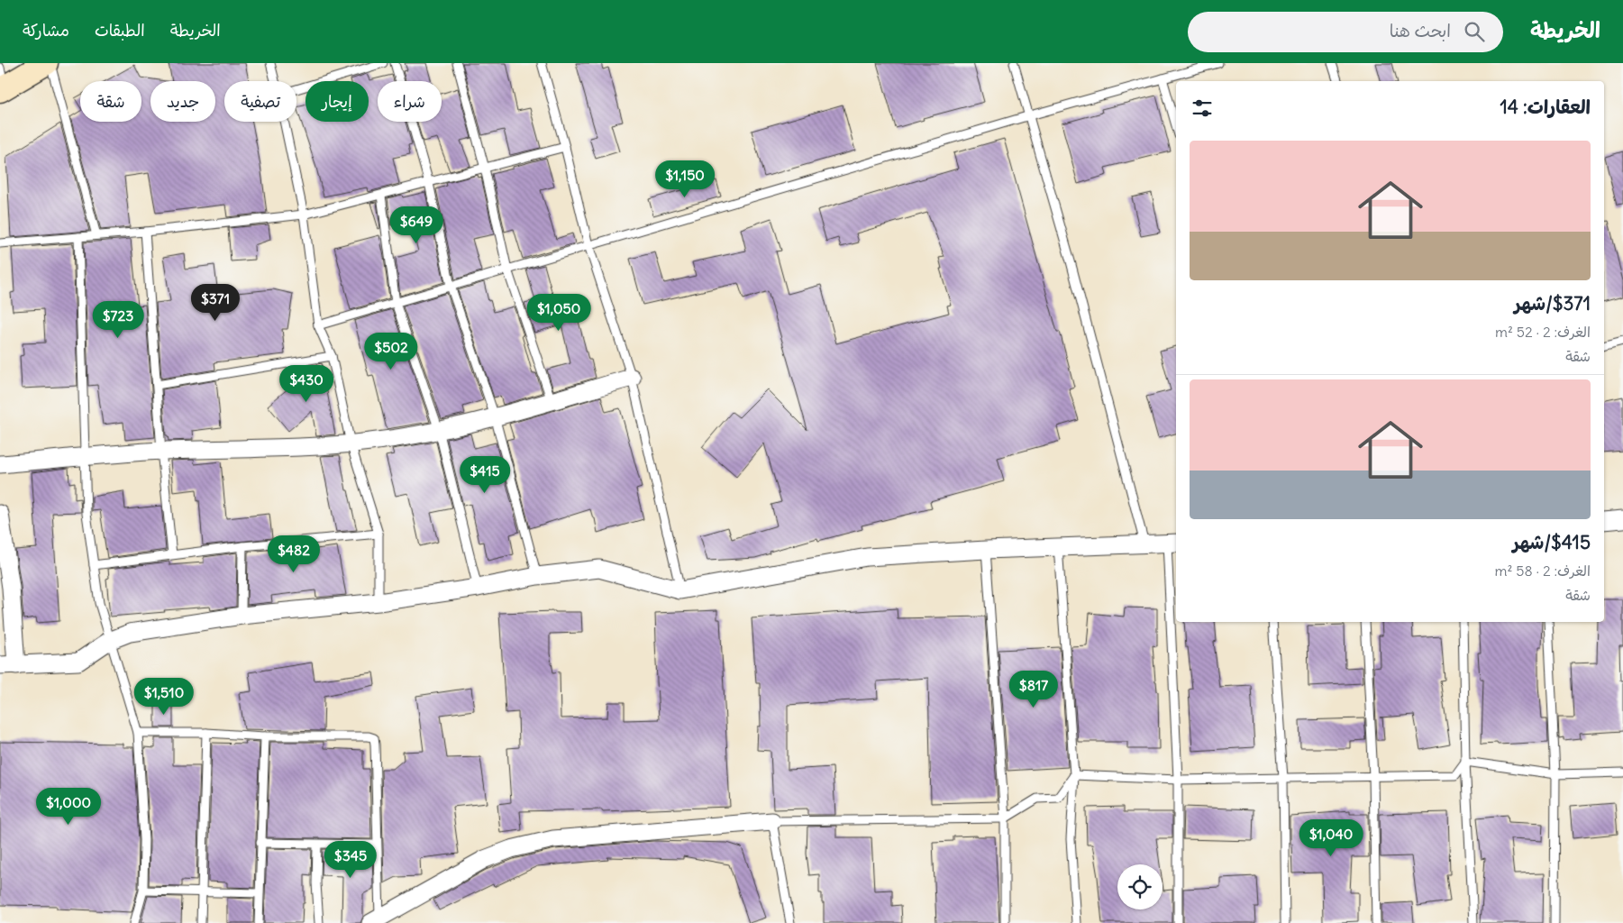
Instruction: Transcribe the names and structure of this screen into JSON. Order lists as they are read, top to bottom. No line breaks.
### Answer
{"page":{"header":"الخريطة","search":"ابحث هنا","nav":["الخريطة","الطبقات","مشاركة"],"chip":["شراء","إيجار","تصفية","جديد","شقة"],"heading":"العقارات: 14","list":[{"name":"$371/شهر","note":"الغرف: 2 · 52 m² · شقة"},{"name":"$415/شهر","note":"الغرف: 2 · 58 m² · شقة"}],"price":["$1,150","$649","$371","$1,050","$723","$502","$430","$415","$482","$817","$1,510","$1,000","$1,040","$345"]}}
